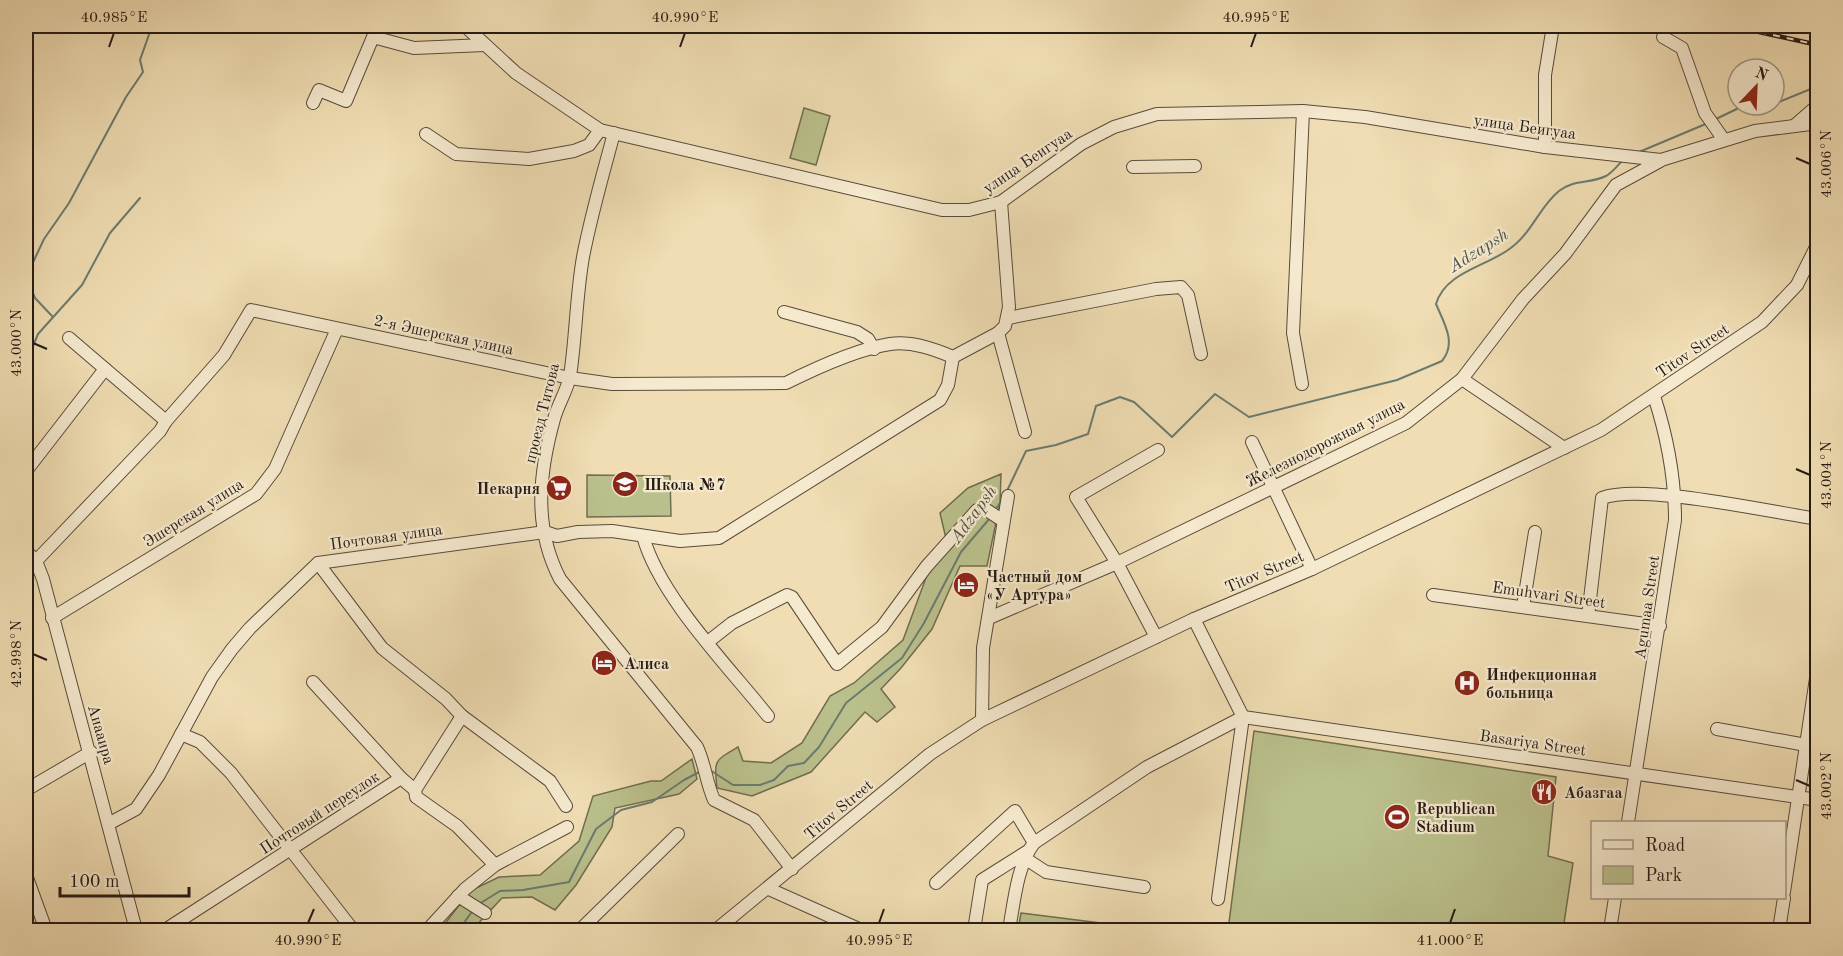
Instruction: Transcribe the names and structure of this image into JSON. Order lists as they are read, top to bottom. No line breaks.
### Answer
{"streets":{"street":["улица Беигуаа","2-я Эшерская улица","Titov Street","проезд Титова","Железнодорожная улица","Эшерская улица","Почтовая улица","Emuhvari Street","Agumaa Street","Аиааира","Basariya Street","Почтовый переулок"]},"crossings":[["улица Беигуаа","проезд Титова"],["улица Беигуаа","Железнодорожная улица"],["2-я Эшерская улица","проезд Титова"],["2-я Эшерская улица","Эшерская улица"],["2-я Эшерская улица","Почтовая улица"],["2-я Эшерская улица","Аиааира"],["Titov Street","проезд Титова"],["Titov Street","Agumaa Street"],["проезд Титова","Почтовая улица"],["Эшерская улица","Аиааира"],["Почтовая улица","Аиааира"],["Emuhvari Street","Agumaa Street"],["Agumaa Street","Basariya Street"]],"water":["Adzapsh"],"places":{"school or university":["Школа №7"],"supermarket":["Пекарня"],"hotel":["Частный дом «У Артура»","Алиса"],"hospital":["Инфекционная больница"],"restaurant":["Абазгаа"],"sports":["Republican Stadium"]},"legend":["Road","Park"],"scale_bar":"100 m","north":"top right","coordinates":["40.985°E","40.990°E","40.995°E","43.006°N","43.000°N","43.004°N","42.998°N","43.002°N","41.000°E"]}
